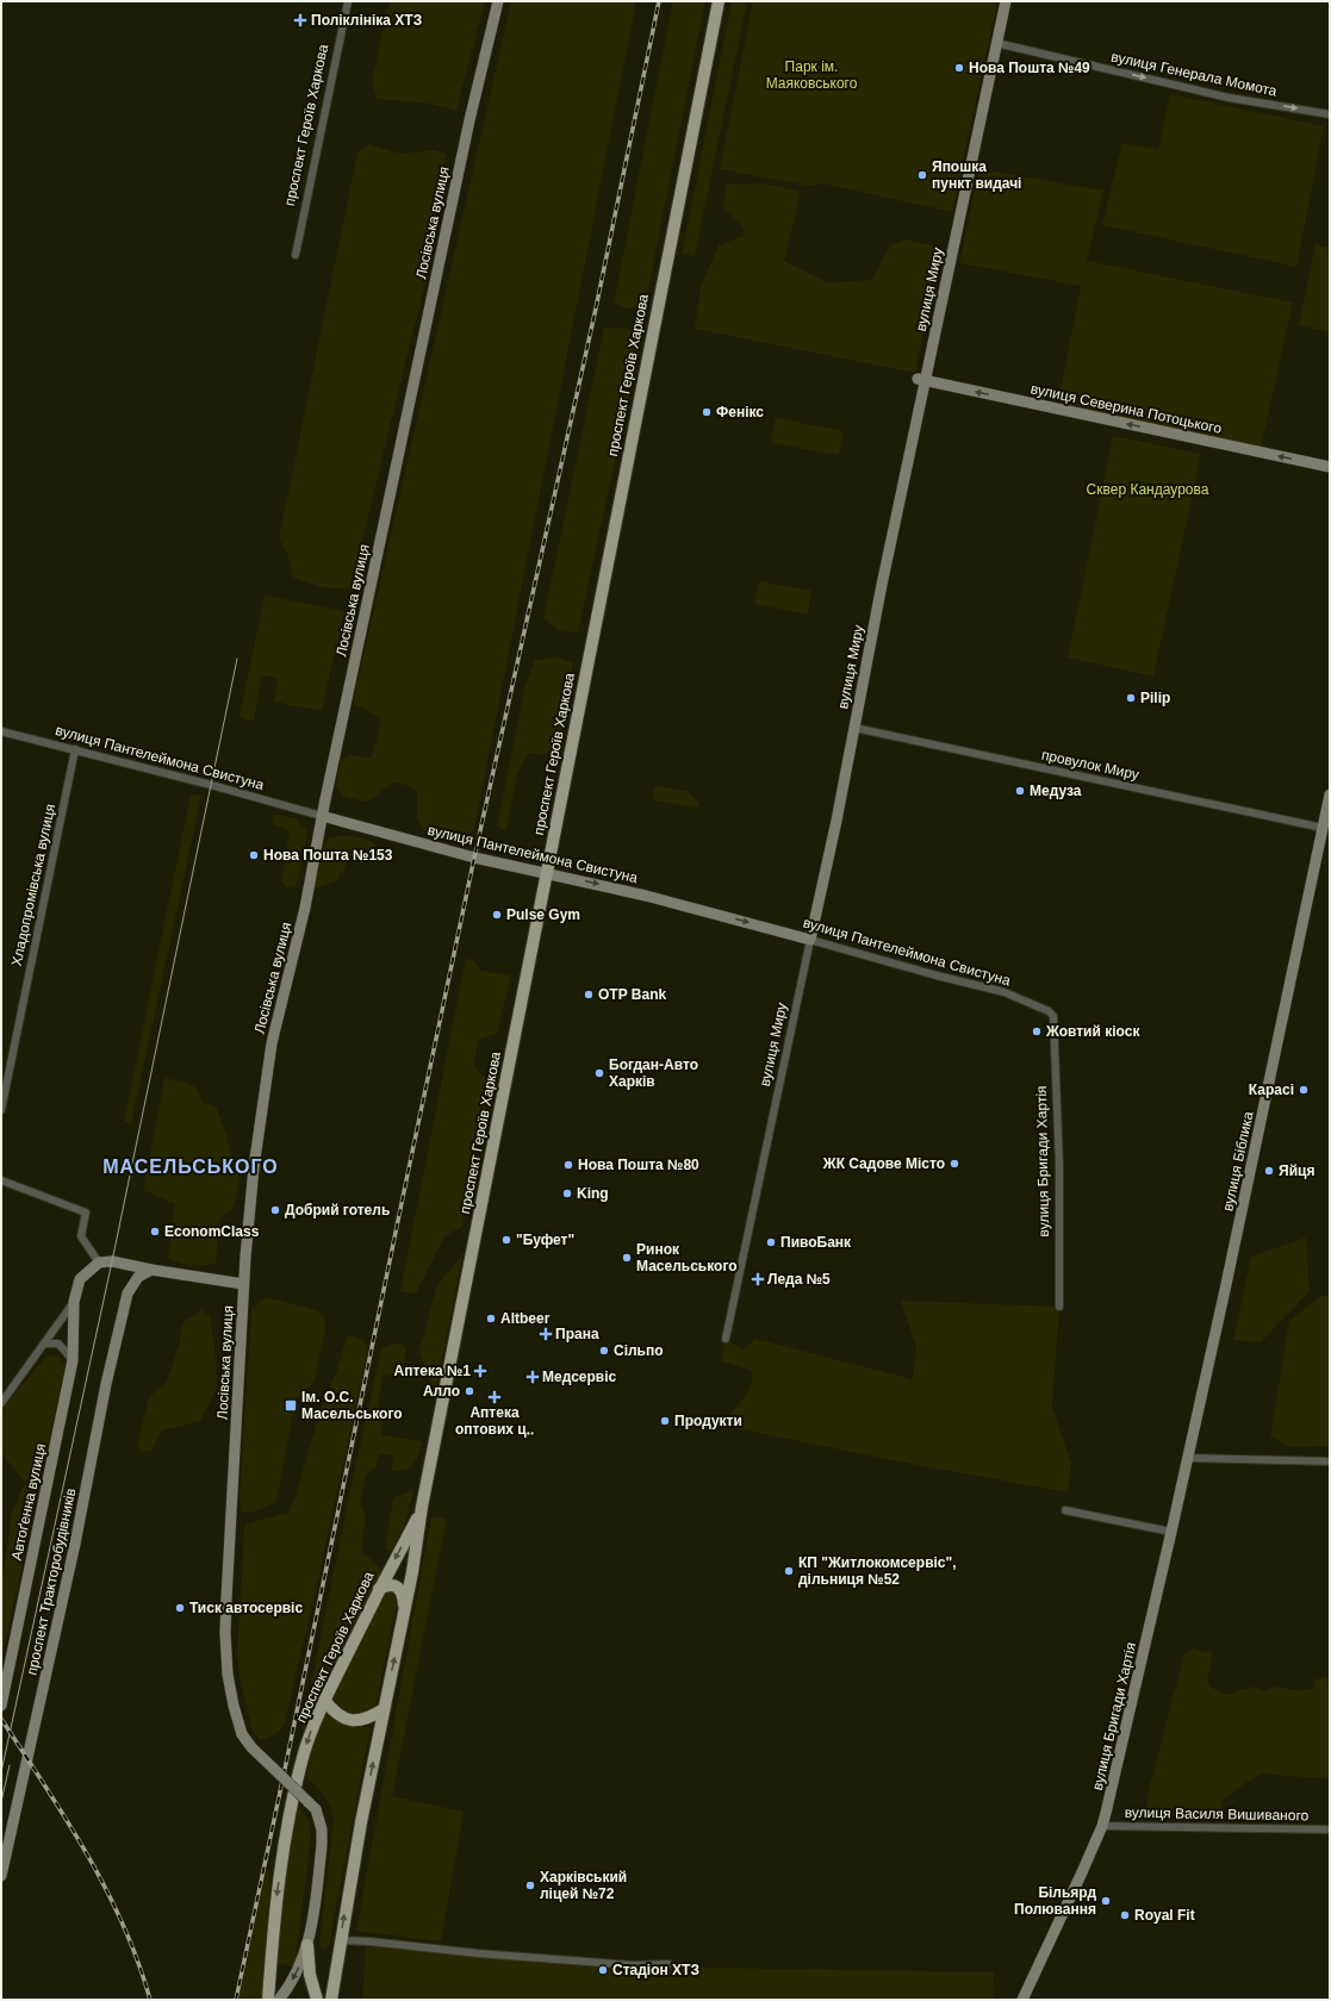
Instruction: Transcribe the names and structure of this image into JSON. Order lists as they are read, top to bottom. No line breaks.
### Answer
{"streets":{"main road":["проспект Героїв Харкова"],"street":["вулиця Генерала Момота","Лосівська вулиця","вулиця Миру","вулиця Северина Потоцького","вулиця Пантелеймона Свистуна","провулок Миру","Хладопромівська вулиця","вулиця Бригади Хартія","вулиця Біблика","Автоґенна вулиця","проспект Тракторобудівників","вулиця Василя Вишиваного"]},"crossings":[["вулиця Генерала Момота","вулиця Миру"],["проспект Героїв Харкова","вулиця Пантелеймона Свистуна"],["Лосівська вулиця","вулиця Пантелеймона Свистуна"],["вулиця Миру","вулиця Северина Потоцького"],["вулиця Миру","вулиця Пантелеймона Свистуна"],["вулиця Миру","провулок Миру"],["вулиця Пантелеймона Свистуна","Хладопромівська вулиця"],["вулиця Пантелеймона Свистуна","вулиця Бригади Хартія"],["провулок Миру","вулиця Біблика"],["вулиця Бригади Хартія","вулиця Біблика"],["вулиця Бригади Хартія","вулиця Василя Вишиваного"]],"one_way":["вулиця Генерала Момота","вулиця Северина Потоцького"],"districts":["МАСЕЛЬСЬКОГО"],"parks":["Парк ім. Маяковського","Сквер Кандаурова"],"places":{"health":["Поліклініка ХТЗ","Леда №5","Прана","Аптека №1","Медсервіс","Аптека оптових ц‥"],"other":["Нова Пошта №49","Япошка пункт видачі","Фенікс","Pilip","Медуза","Нова Пошта №153","Pulse Gym","OTP Bank","Жовтий кіоск","Богдан-Авто Харків","Карасі","ЖК Садове Місто","Нова Пошта №80","Яйця","King","Добрий готель","EconomClass","\"Буфет\"","ПивоБанк","Ринок Масельського","Altbeer","Сільпо","Алло","Продукти","КП \"Житлокомсервіс\", дільниця №52","Тиск автосервіс","Харківський ліцей №72","Більярд Полювання","Royal Fit","Стадіон ХТЗ"],"transit":["Ім. О.С. Масельського"]}}
